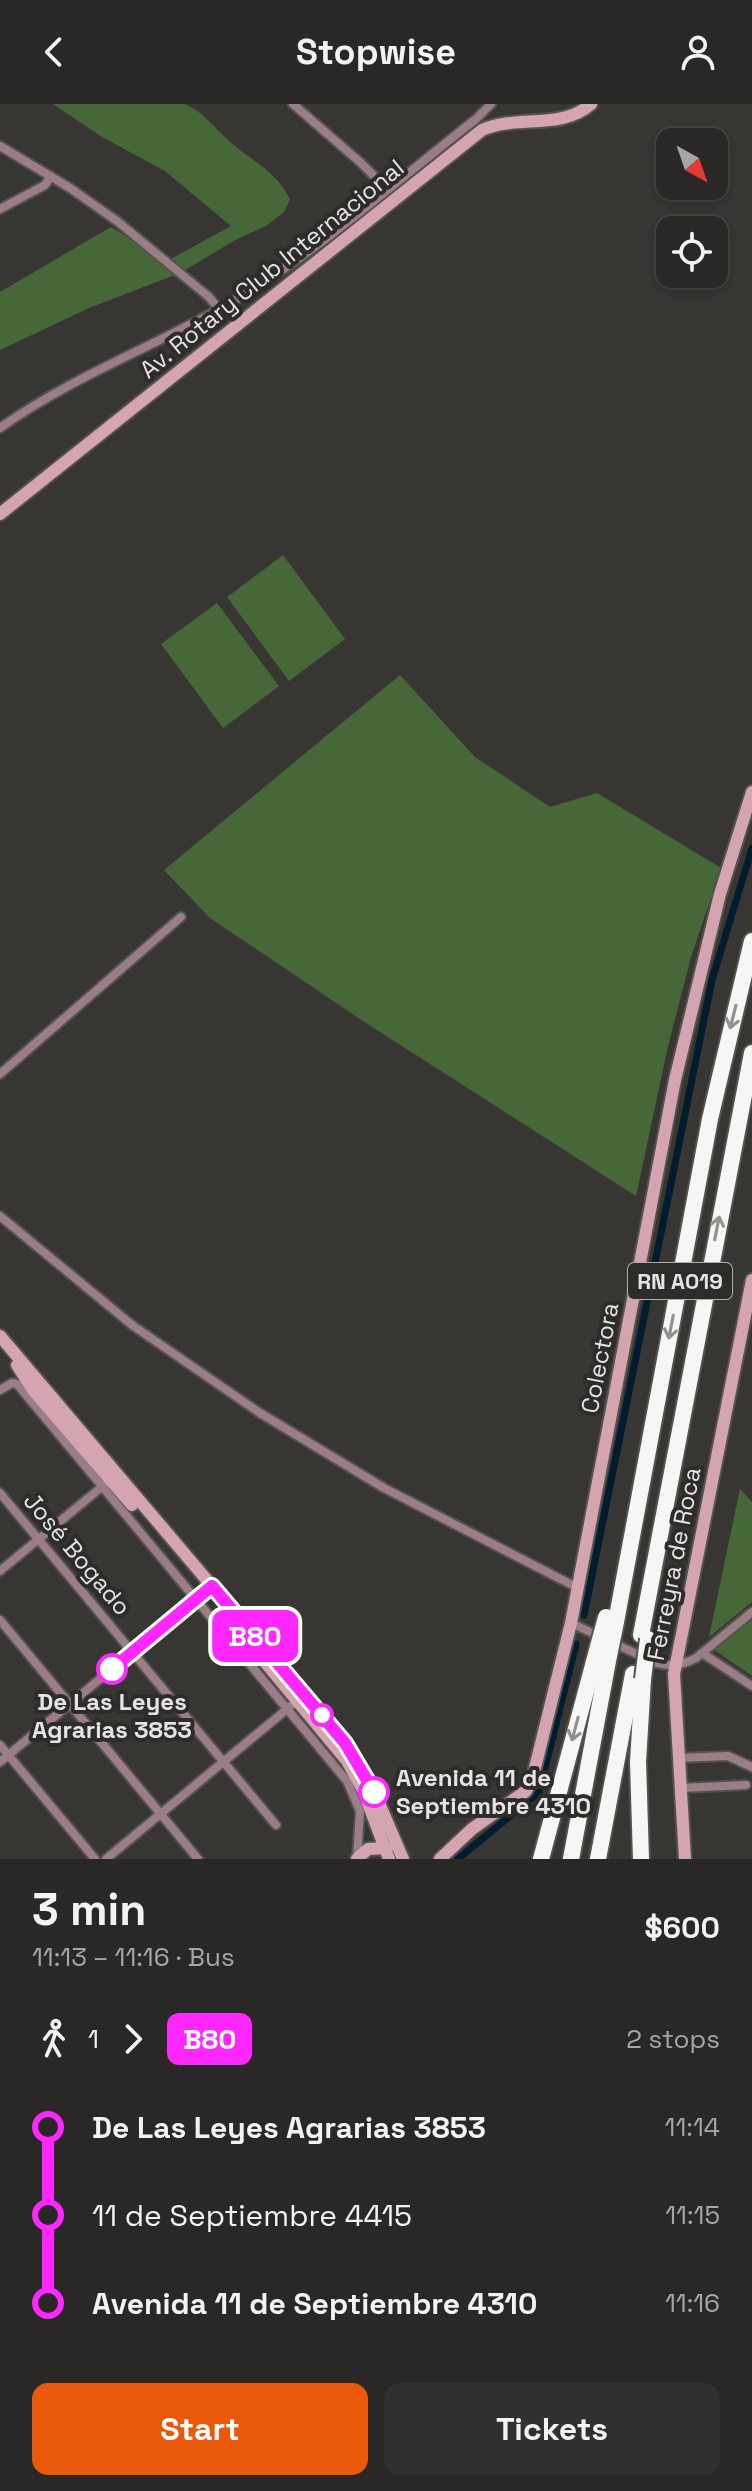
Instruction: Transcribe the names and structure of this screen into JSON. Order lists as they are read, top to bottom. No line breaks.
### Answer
{"streets":{"highway":["RN A019"],"main road":["Av. Rotary Club Internacional","Colectora","Ferreyra de Roca"],"street":["José Bogado"]},"places":["De Las Leyes Agrarias 3853","Avenida 11 de Septiembre 4310"],"lines":["bus line B80"],"north":"bottom right","page":{"header":"Stopwise","on_map":"B80","heading":["3 min","11:13 – 11:16 · Bus","$600"],"legs":["1","B80","2 stops"],"list":[{"name":"De Las Leyes Agrarias 3853","value":"11:14"},{"name":"11 de Septiembre 4415","value":"11:15"},{"name":"Avenida 11 de Septiembre 4310","value":"11:16"}],"buttons":["Start","Tickets"]}}
